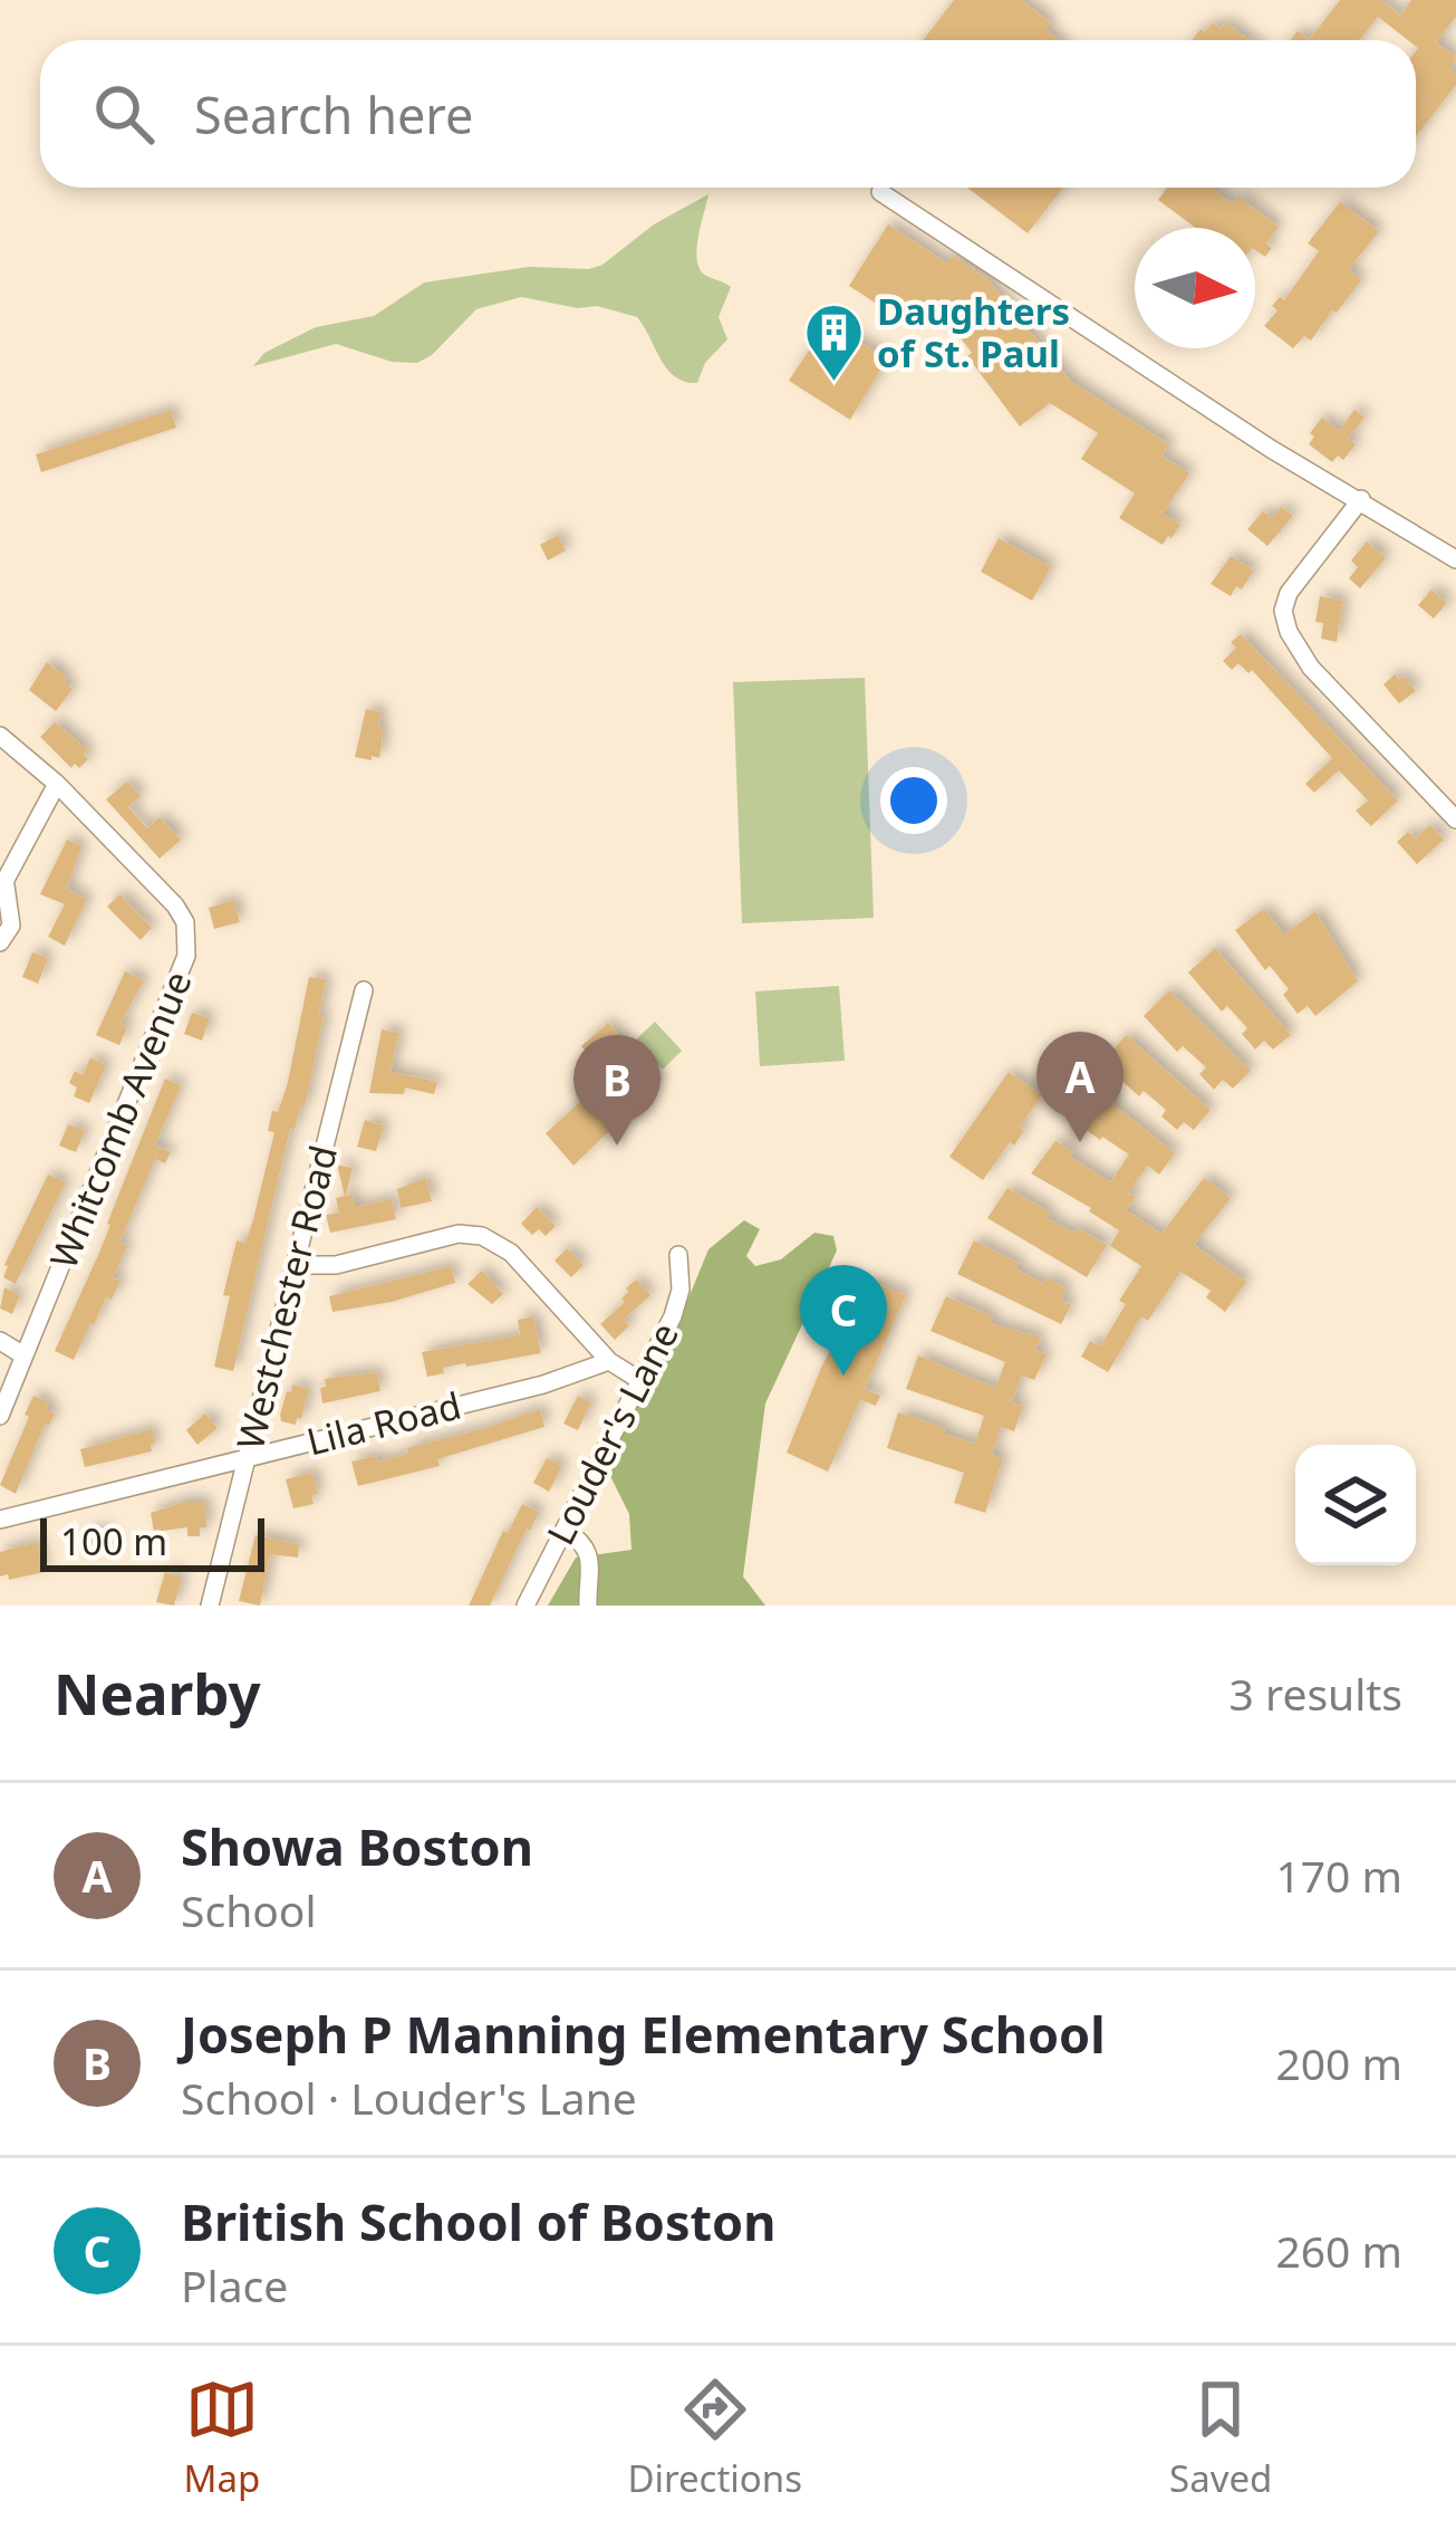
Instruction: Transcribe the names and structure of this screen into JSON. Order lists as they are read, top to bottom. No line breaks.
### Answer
{"streets":{"street":["Whitcomb Avenue","Westchester Road","Lila Road","Louder's Lane"]},"crossings":[["Westchester Road","Lila Road"]],"places":{"building":["Daughters of St. Paul"]},"scale_bar":"100 m","north":"right","page":{"search":"Search here","pins":["A","B","C"],"scale":"100 m","heading":["Nearby","3 results"],"list":[{"mark":"A","name":"Showa Boston","note":"School","value":"170 m"},{"mark":"B","name":"Joseph P Manning Elementary School","note":"School · Louder's Lane","value":"200 m"},{"mark":"C","name":"British School of Boston","note":"Place","value":"260 m"}],"nav":["Map","Directions","Saved"]}}
